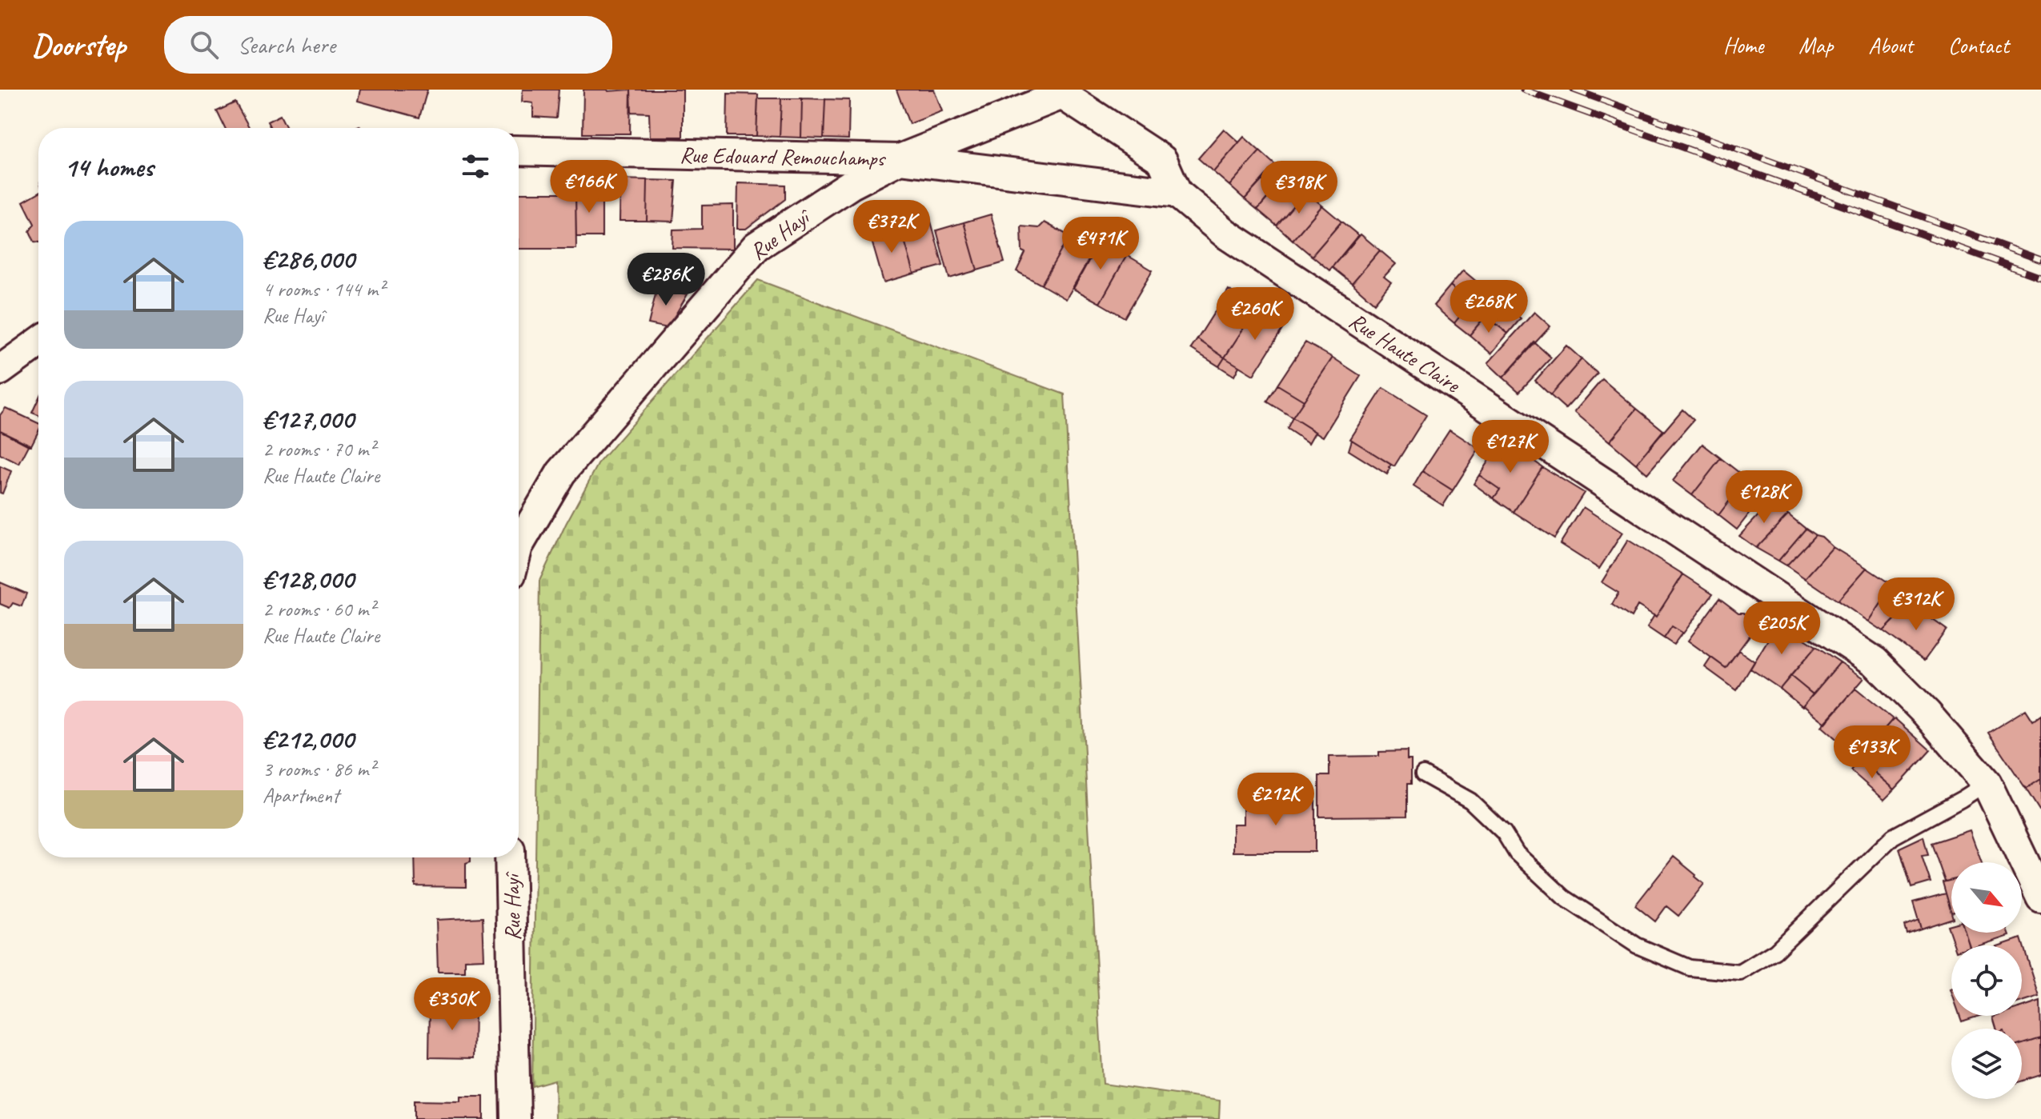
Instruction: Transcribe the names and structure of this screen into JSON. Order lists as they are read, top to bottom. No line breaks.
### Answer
{"streets":{"street":["Rue Edouard Remouchamps","Rue Hayî","Rue Haute Claire"]},"crossings":[["Rue Edouard Remouchamps","Rue Hayî"],["Rue Edouard Remouchamps","Rue Haute Claire"]],"north":"bottom right","page":{"header":"Doorstep","search":"Search here","nav":["Home","Map","About","Contact"],"heading":"14 homes","price":["€166K","€318K","€372K","€471K","€286K","€268K","€260K","€127K","€128K","€312K","€205K","€133K","€212K","€350K"],"list":[{"name":"€286,000","note":"4 rooms · 144 m² · Rue Hayî"},{"name":"€127,000","note":"2 rooms · 70 m² · Rue Haute Claire"},{"name":"€128,000","note":"2 rooms · 60 m² · Rue Haute Claire"},{"name":"€212,000","note":"3 rooms · 86 m² · Apartment"}]}}
